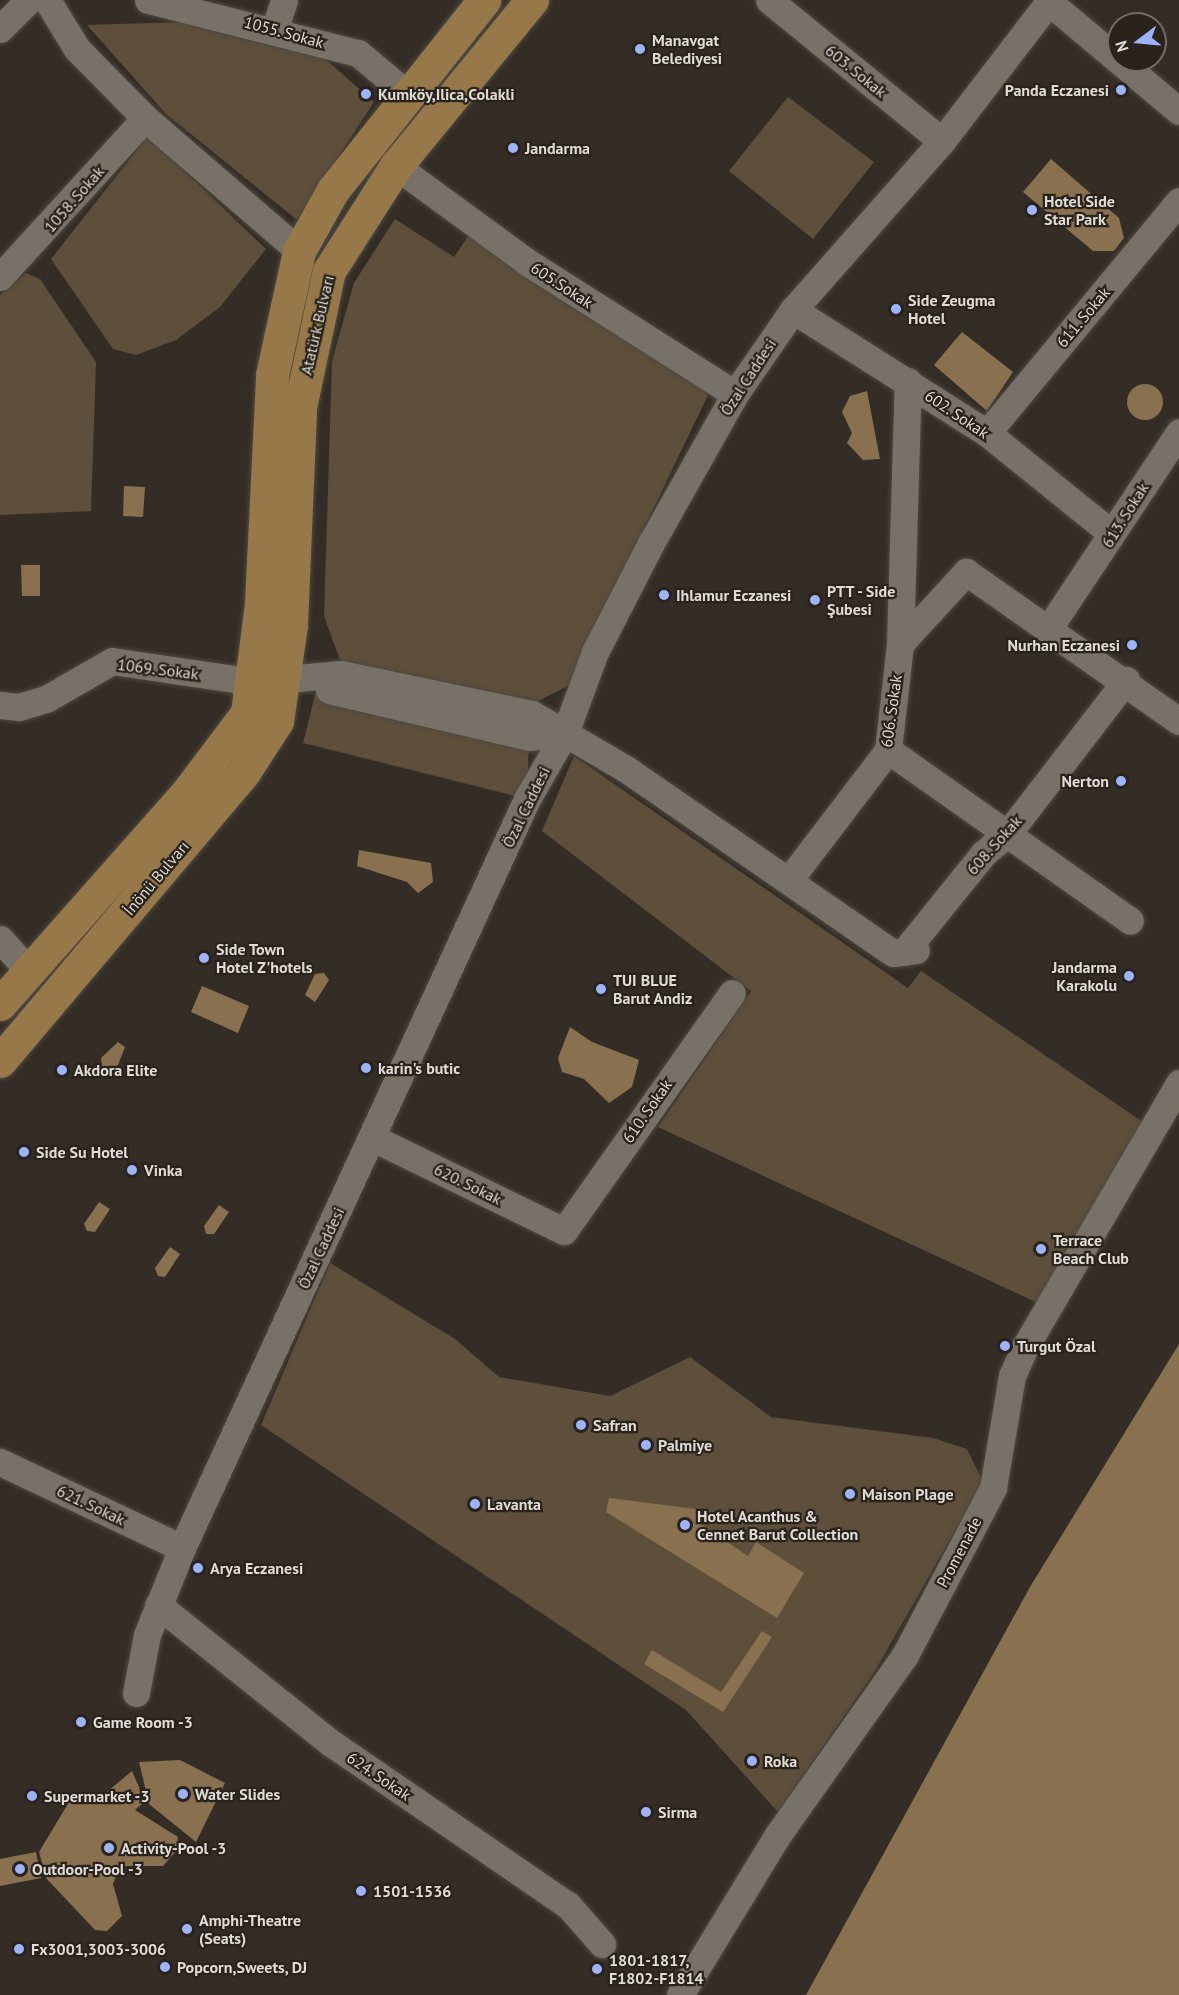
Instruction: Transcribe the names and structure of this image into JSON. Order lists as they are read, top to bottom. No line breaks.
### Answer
{"streets":{"main road":["Atatürk Bulvarı","İnönü Bulvarı"],"street":["1055. Sokak","603. Sokak","1058. Sokak","605.Sokak","611. Sokak","Özal Caddesi","602. Sokak","613. Sokak","1069. Sokak","606. Sokak","608. Sokak","610. Sokak","620. Sokak","621. Sokak","Promenade","624. Sokak"]},"crossings":[["1055. Sokak","Atatürk Bulvarı"],["603. Sokak","Özal Caddesi"],["605.Sokak","Atatürk Bulvarı"],["605.Sokak","Özal Caddesi"],["611. Sokak","602. Sokak"],["Atatürk Bulvarı","1069. Sokak"],["Atatürk Bulvarı","İnönü Bulvarı"],["Özal Caddesi","602. Sokak"],["Özal Caddesi","1069. Sokak"],["Özal Caddesi","620. Sokak"],["Özal Caddesi","621. Sokak"],["Özal Caddesi","624. Sokak"],["602. Sokak","613. Sokak"],["602. Sokak","606. Sokak"],["1069. Sokak","İnönü Bulvarı"],["606. Sokak","608. Sokak"],["610. Sokak","620. Sokak"]],"places":["Manavgat Belediyesi","Panda Eczanesi","Kumköy,Ilica,Colakli","Jandarma","Hotel Side Star Park","Side Zeugma Hotel","Ihlamur Eczanesi","PTT - Side Şubesi","Nurhan Eczanesi","Nerton","Side Town Hotel Z'hotels","Jandarma Karakolu","TUI BLUE Barut Andiz","karin's butic","Akdora Elite","Side Su Hotel","Vinka","Terrace Beach Club","Turgut Özal","Safran","Palmiye","Maison Plage","Lavanta","Hotel Acanthus & Cennet Barut Collection","Arya Eczanesi","Game Room -3","Roka","Water Slides","Supermarket -3","Sirma","Activity-Pool -3","Outdoor-Pool -3","1501-1536","Amphi-Theatre (Seats)","Fx3001,3003-3006","Popcorn,Sweets, DJ","1801-1817, F1802-F1814"],"north":"left"}
